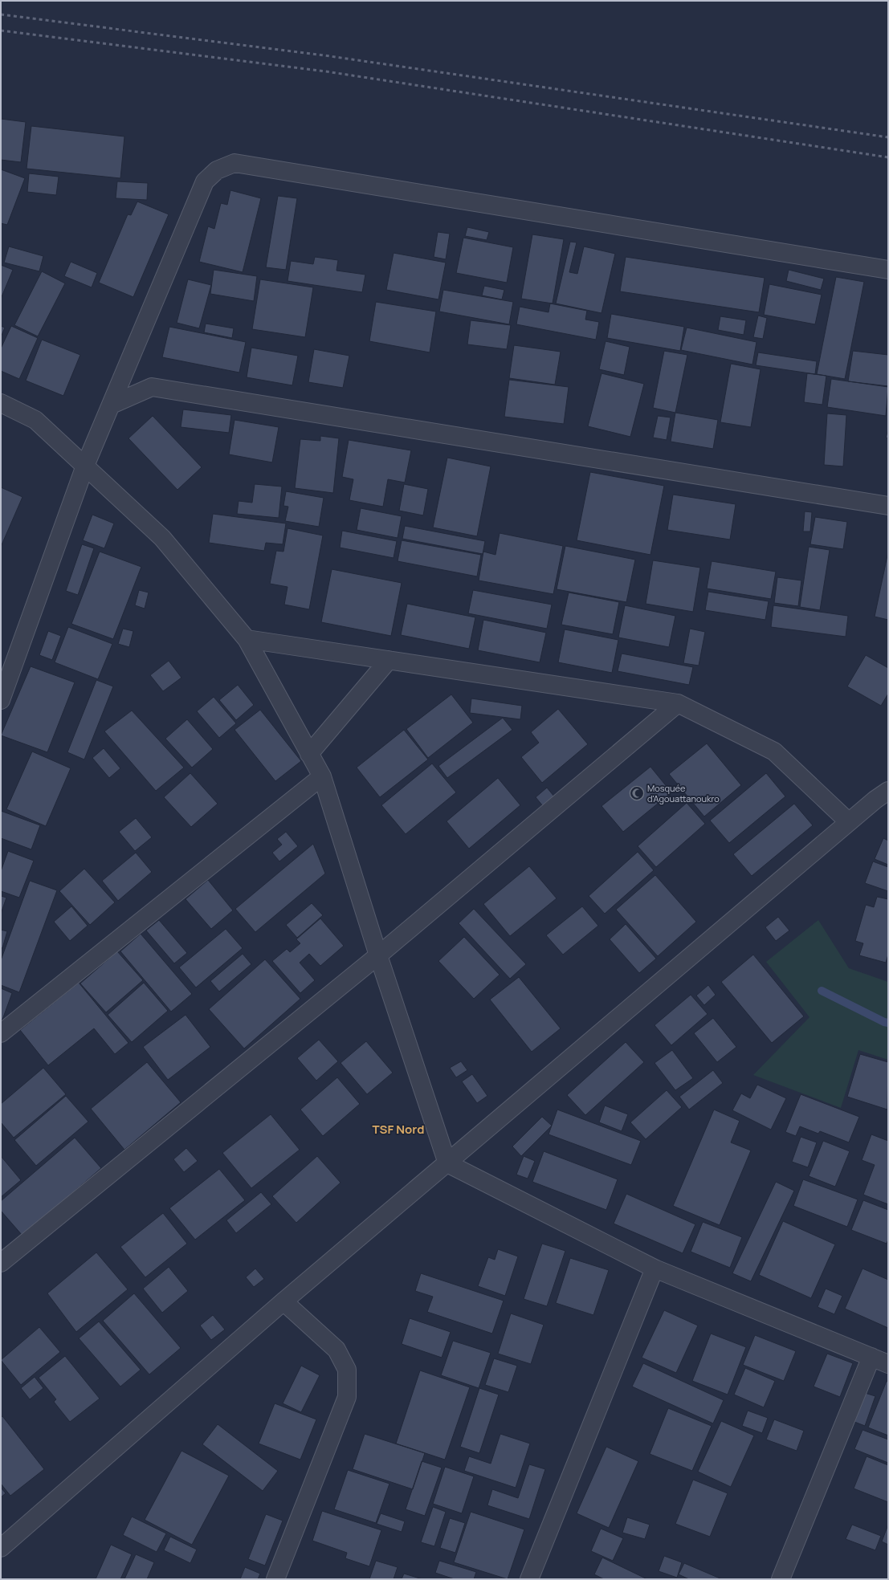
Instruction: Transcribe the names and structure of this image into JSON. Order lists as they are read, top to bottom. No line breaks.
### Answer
{"districts":["TSF Nord"],"places":{"mosque":["Mosquée d'Agouattanoukro"]}}
